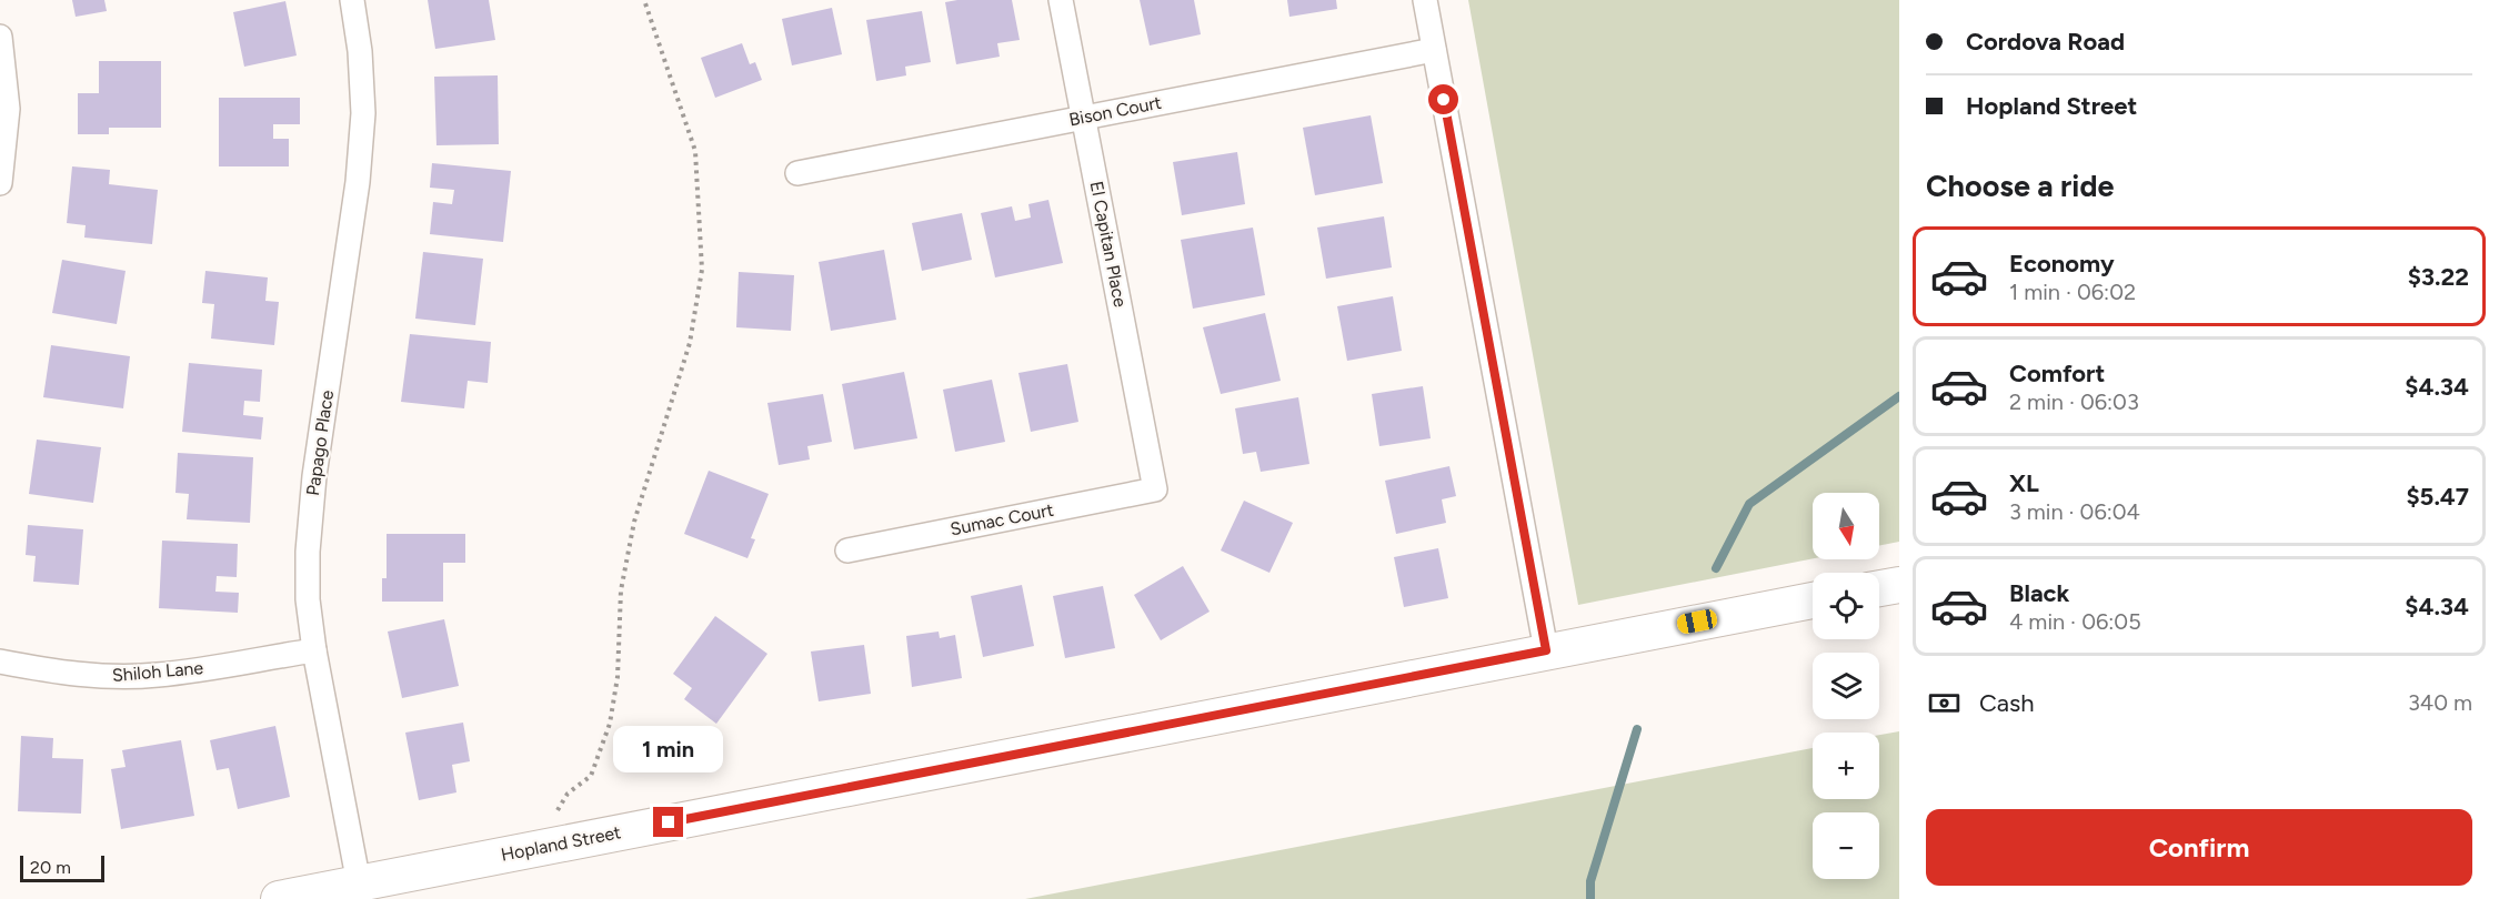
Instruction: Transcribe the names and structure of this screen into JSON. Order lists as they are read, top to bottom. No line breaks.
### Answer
{"streets":{"street":["Bison Court","El Capitan Place","Papago Place","Sumac Court","Shiloh Lane","Hopland Street"]},"crossings":[["Bison Court","El Capitan Place"],["El Capitan Place","Sumac Court"],["Papago Place","Shiloh Lane"],["Papago Place","Hopland Street"]],"scale_bar":"20 m","north":"bottom","page":{"banner":["Cordova Road","Hopland Street"],"heading":"Choose a ride","list":[{"name":"Economy","note":"1 min · 06:02","value":"$3.22"},{"name":"Comfort","note":"2 min · 06:03","value":"$4.34"},{"name":"XL","note":"3 min · 06:04","value":"$5.47"},{"name":"Black","note":"4 min · 06:05","value":"$4.34"}],"map_buttons":["+","−"],"pay":["Cash","340 m"],"bubble":"1 min","buttons":"Confirm","scale":"20 m"}}
